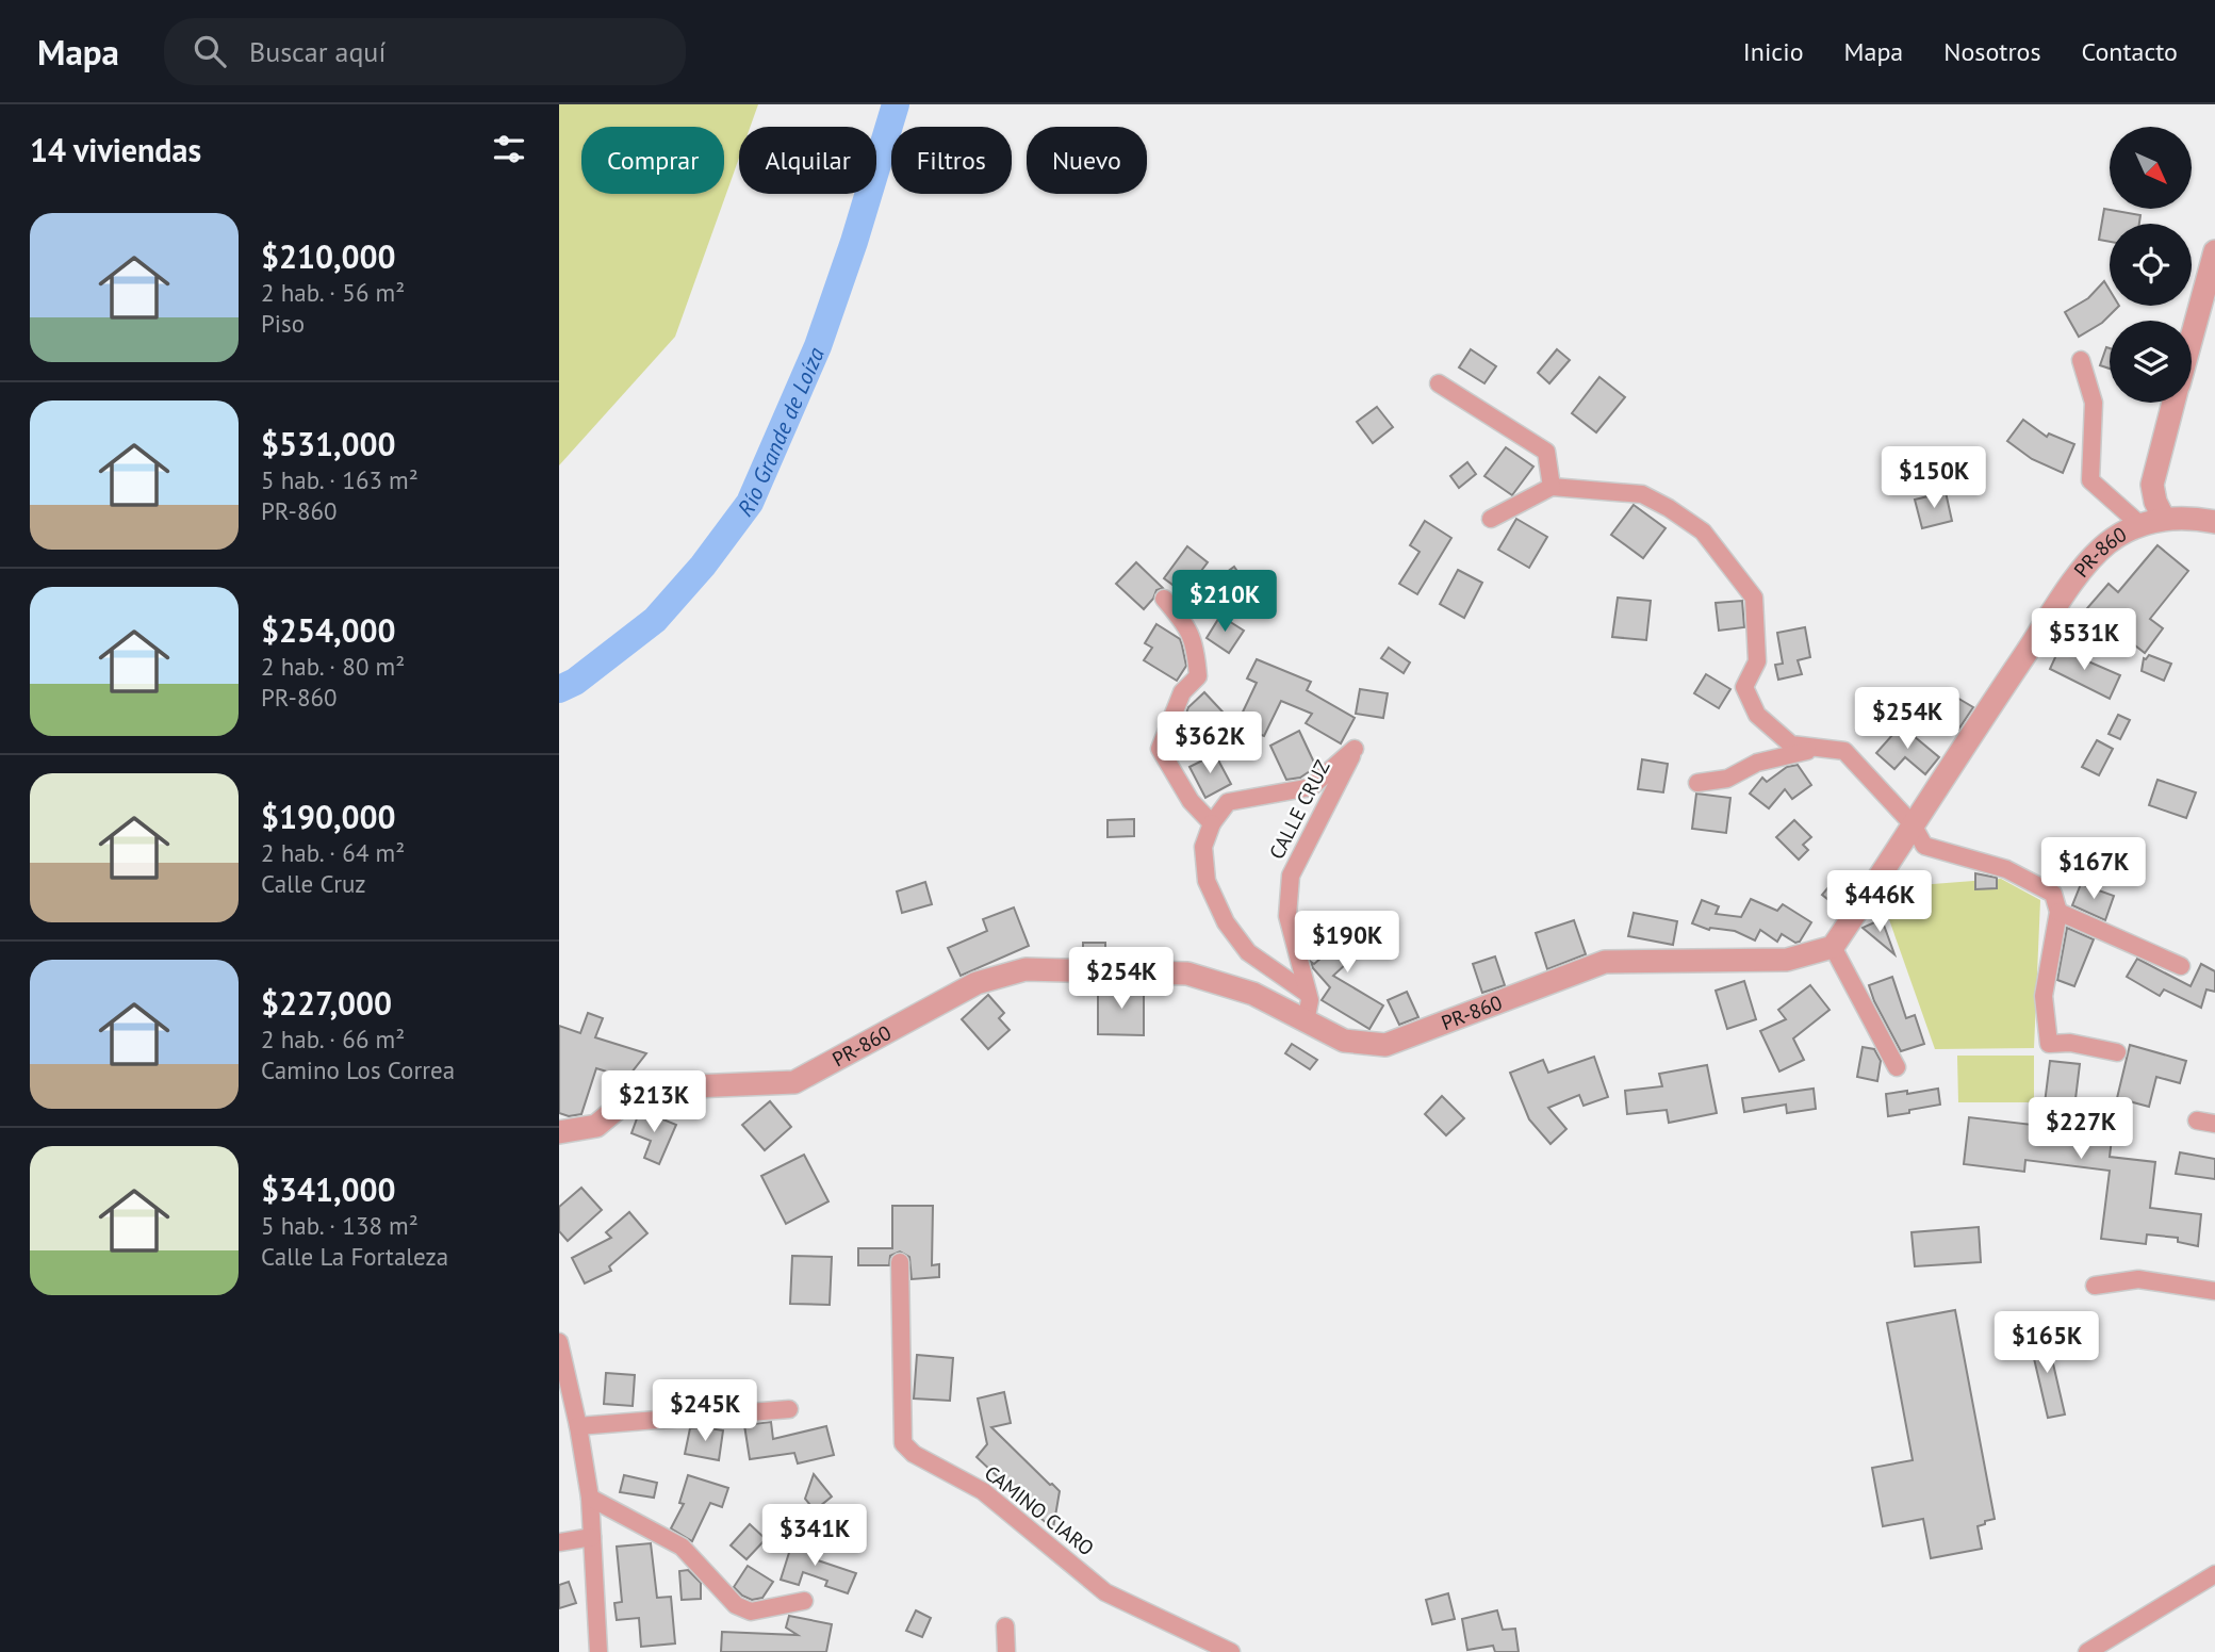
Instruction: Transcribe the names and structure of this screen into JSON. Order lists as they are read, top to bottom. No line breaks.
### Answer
{"streets":{"street":["PR-860","CALLE CRUZ","CAMINO CIARO"]},"crossings":[["PR-860","CALLE CRUZ"]],"water":["Río Grande de Loíza"],"north":"bottom right","page":{"header":"Mapa","search":"Buscar aquí","nav":["Inicio","Mapa","Nosotros","Contacto"],"heading":"14 viviendas","chip":["Comprar","Alquilar","Filtros","Nuevo"],"list":[{"name":"$210,000","note":"2 hab. · 56 m² · Piso"},{"name":"$531,000","note":"5 hab. · 163 m² · PR-860"},{"name":"$254,000","note":"2 hab. · 80 m² · PR-860"},{"name":"$190,000","note":"2 hab. · 64 m² · Calle Cruz"},{"name":"$227,000","note":"2 hab. · 66 m² · Camino Los Correa"},{"name":"$341,000","note":"5 hab. · 138 m² · Calle La Fortaleza"}],"price":["$150K","$210K","$531K","$254K","$362K","$167K","$446K","$190K","$254K","$213K","$227K","$165K","$245K","$341K"]}}
